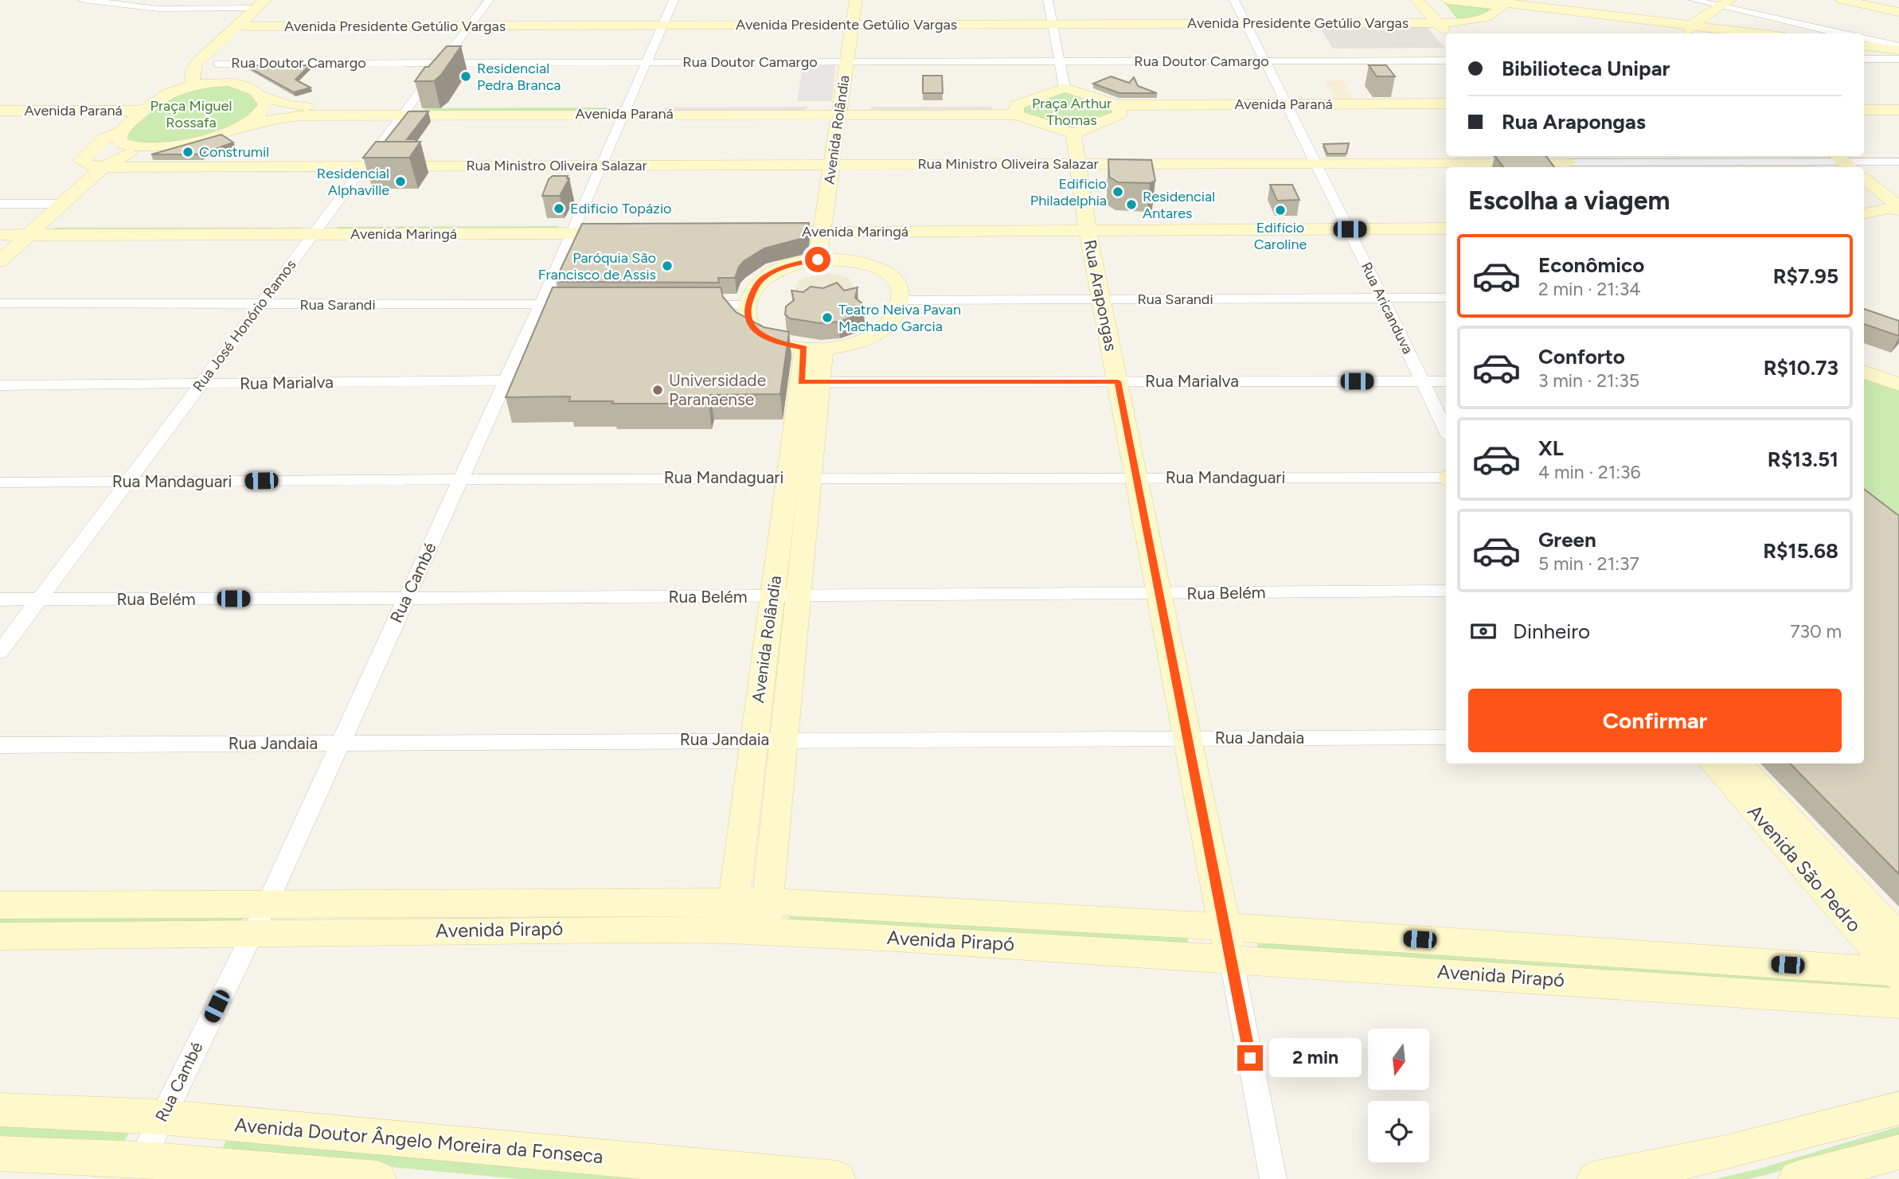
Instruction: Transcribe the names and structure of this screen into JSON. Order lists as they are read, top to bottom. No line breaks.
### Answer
{"streets":{"street":["Avenida Presidente Getúlio Vargas","Rua Doutor Camargo","Avenida Paraná","Avenida Rolândia","Rua Ministro Oliveira Salazar","Avenida Maringá","Rua Arapongas","Rua Sarandi","Rua Aricanduva","Rua José Honório Ramos","Rua Marialva","Rua Mandaguari","Rua Cambé","Rua Belém","Rua Jandaia","Avenida São Pedro","Avenida Pirapó","Avenida Doutor Ângelo Moreira da Fonseca"]},"crossings":[["Avenida Presidente Getúlio Vargas","Avenida Rolândia"],["Avenida Presidente Getúlio Vargas","Rua Aricanduva"],["Avenida Presidente Getúlio Vargas","Rua José Honório Ramos"],["Avenida Presidente Getúlio Vargas","Rua Cambé"],["Rua Doutor Camargo","Avenida Rolândia"],["Rua Doutor Camargo","Rua Aricanduva"],["Rua Doutor Camargo","Rua José Honório Ramos"],["Rua Doutor Camargo","Rua Cambé"],["Avenida Paraná","Avenida Rolândia"],["Avenida Paraná","Rua Aricanduva"],["Avenida Paraná","Rua José Honório Ramos"],["Avenida Paraná","Rua Cambé"],["Avenida Rolândia","Rua Ministro Oliveira Salazar"],["Avenida Rolândia","Avenida Maringá"],["Avenida Rolândia","Rua Sarandi"],["Avenida Rolândia","Rua Marialva"],["Avenida Rolândia","Rua Mandaguari"],["Avenida Rolândia","Rua Belém"],["Avenida Rolândia","Rua Jandaia"],["Avenida Rolândia","Avenida Pirapó"],["Rua Ministro Oliveira Salazar","Rua Arapongas"],["Rua Ministro Oliveira Salazar","Rua Aricanduva"],["Rua Ministro Oliveira Salazar","Rua José Honório Ramos"],["Rua Ministro Oliveira Salazar","Rua Cambé"],["Avenida Maringá","Rua Arapongas"],["Avenida Maringá","Rua Aricanduva"],["Avenida Maringá","Rua José Honório Ramos"],["Avenida Maringá","Rua Cambé"],["Rua Arapongas","Rua Sarandi"],["Rua Arapongas","Rua Marialva"],["Rua Arapongas","Rua Mandaguari"],["Rua Arapongas","Rua Belém"],["Rua Arapongas","Rua Jandaia"],["Rua Arapongas","Avenida Pirapó"],["Rua Sarandi","Rua Aricanduva"],["Rua Sarandi","Rua José Honório Ramos"],["Rua Sarandi","Rua Cambé"],["Rua Aricanduva","Rua Marialva"],["Rua José Honório Ramos","Rua Marialva"],["Rua José Honório Ramos","Rua Mandaguari"],["Rua José Honório Ramos","Rua Belém"],["Rua Marialva","Rua Cambé"],["Rua Mandaguari","Rua Cambé"],["Rua Cambé","Rua Belém"],["Rua Cambé","Rua Jandaia"],["Rua Cambé","Avenida Pirapó"],["Rua Cambé","Avenida Doutor Ângelo Moreira da Fonseca"],["Avenida São Pedro","Avenida Pirapó"]],"parks":["Praça Arthur Thomas","Praça Miguel Rossafa"],"places":["Residencial Pedra Branca","Construmil","Residencial Alphaville","Edificio Philadelphia","Residencial Antares","Edificio Topázio","Edifício Caroline","Paróquia São Francisco de Assis","Teatro Neiva Pavan Machado Garcia","Universidade Paranaense"],"north":"bottom","page":{"banner":["Bibilioteca Unipar","Rua Arapongas"],"heading":"Escolha a viagem","list":[{"name":"Econômico","note":"2 min · 21:34","value":"R$7.95"},{"name":"Conforto","note":"3 min · 21:35","value":"R$10.73"},{"name":"XL","note":"4 min · 21:36","value":"R$13.51"},{"name":"Green","note":"5 min · 21:37","value":"R$15.68"}],"pay":["Dinheiro","730 m"],"buttons":"Confirmar","bubble":"2 min"}}
